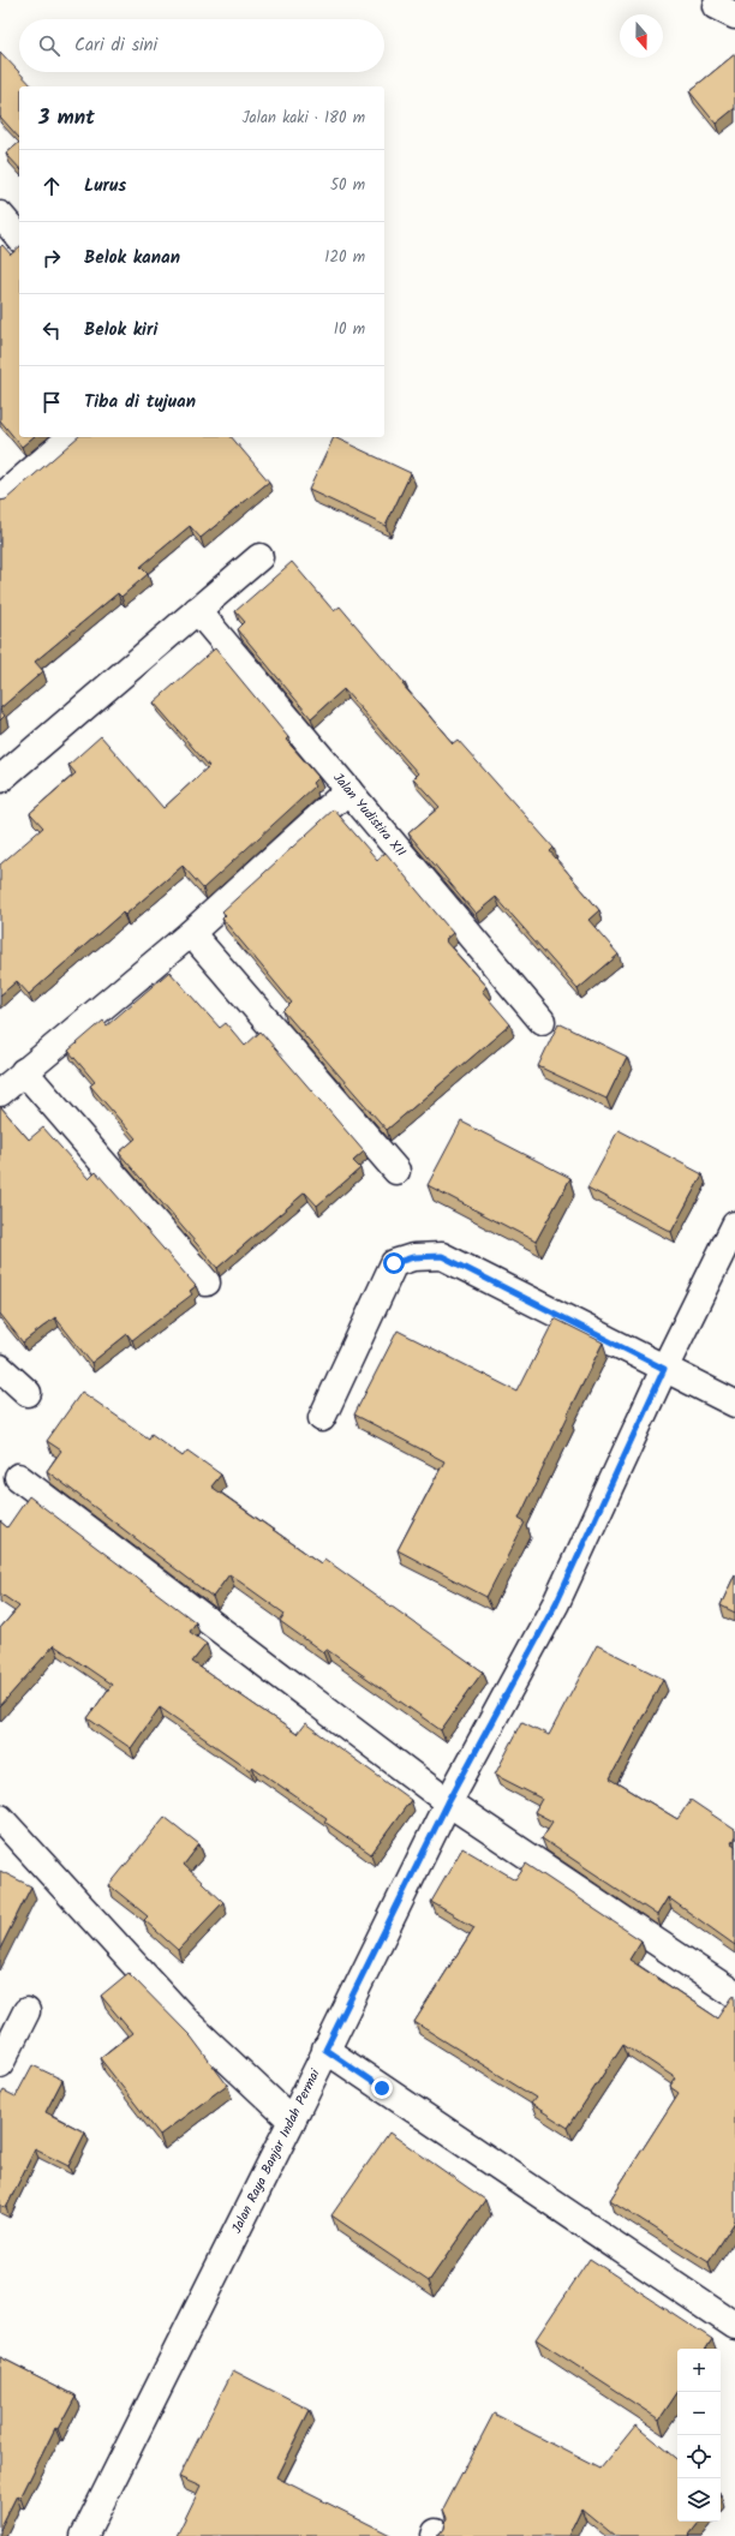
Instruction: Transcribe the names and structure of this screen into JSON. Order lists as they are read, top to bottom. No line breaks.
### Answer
{"streets":{"street":["Jalan Yudistira XII","Jalan Raya Banjar Indah Permai"]},"north":"bottom","page":{"search":"Cari di sini","heading":["3 mnt","Jalan kaki · 180 m"],"list":[["Lurus","50 m"],["Belok kanan","120 m"],["Belok kiri","10 m"],"Tiba di tujuan"],"map_buttons":["+","−"]}}
